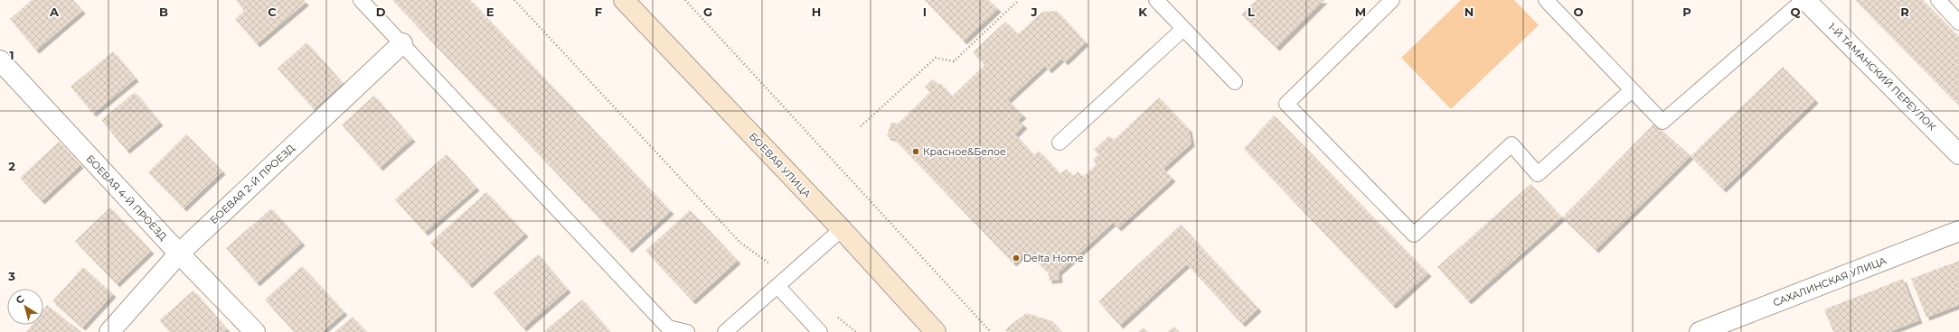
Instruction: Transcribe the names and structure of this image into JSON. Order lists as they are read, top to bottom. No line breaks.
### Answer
{"streets":{"main road":["БОЕВАЯ УЛИЦА"],"street":["1-Й ТАМАНСКИЙ ПЕРЕУЛОК","БОЕВАЯ 2-Й ПРОЕЗД","БОЕВАЯ 4-Й ПРОЕЗД","САХАЛИНСКАЯ УЛИЦА"]},"crossings":[["БОЕВАЯ 2-Й ПРОЕЗД","БОЕВАЯ 4-Й ПРОЕЗД"]],"places":["Красное&Белое","Delta Home"],"north":"top left","grid":{"columns":["A","B","C","D","E","F","G","H","I","J","K","L","M","N","O","P","Q","R"],"rows":["1","2","3"]}}
